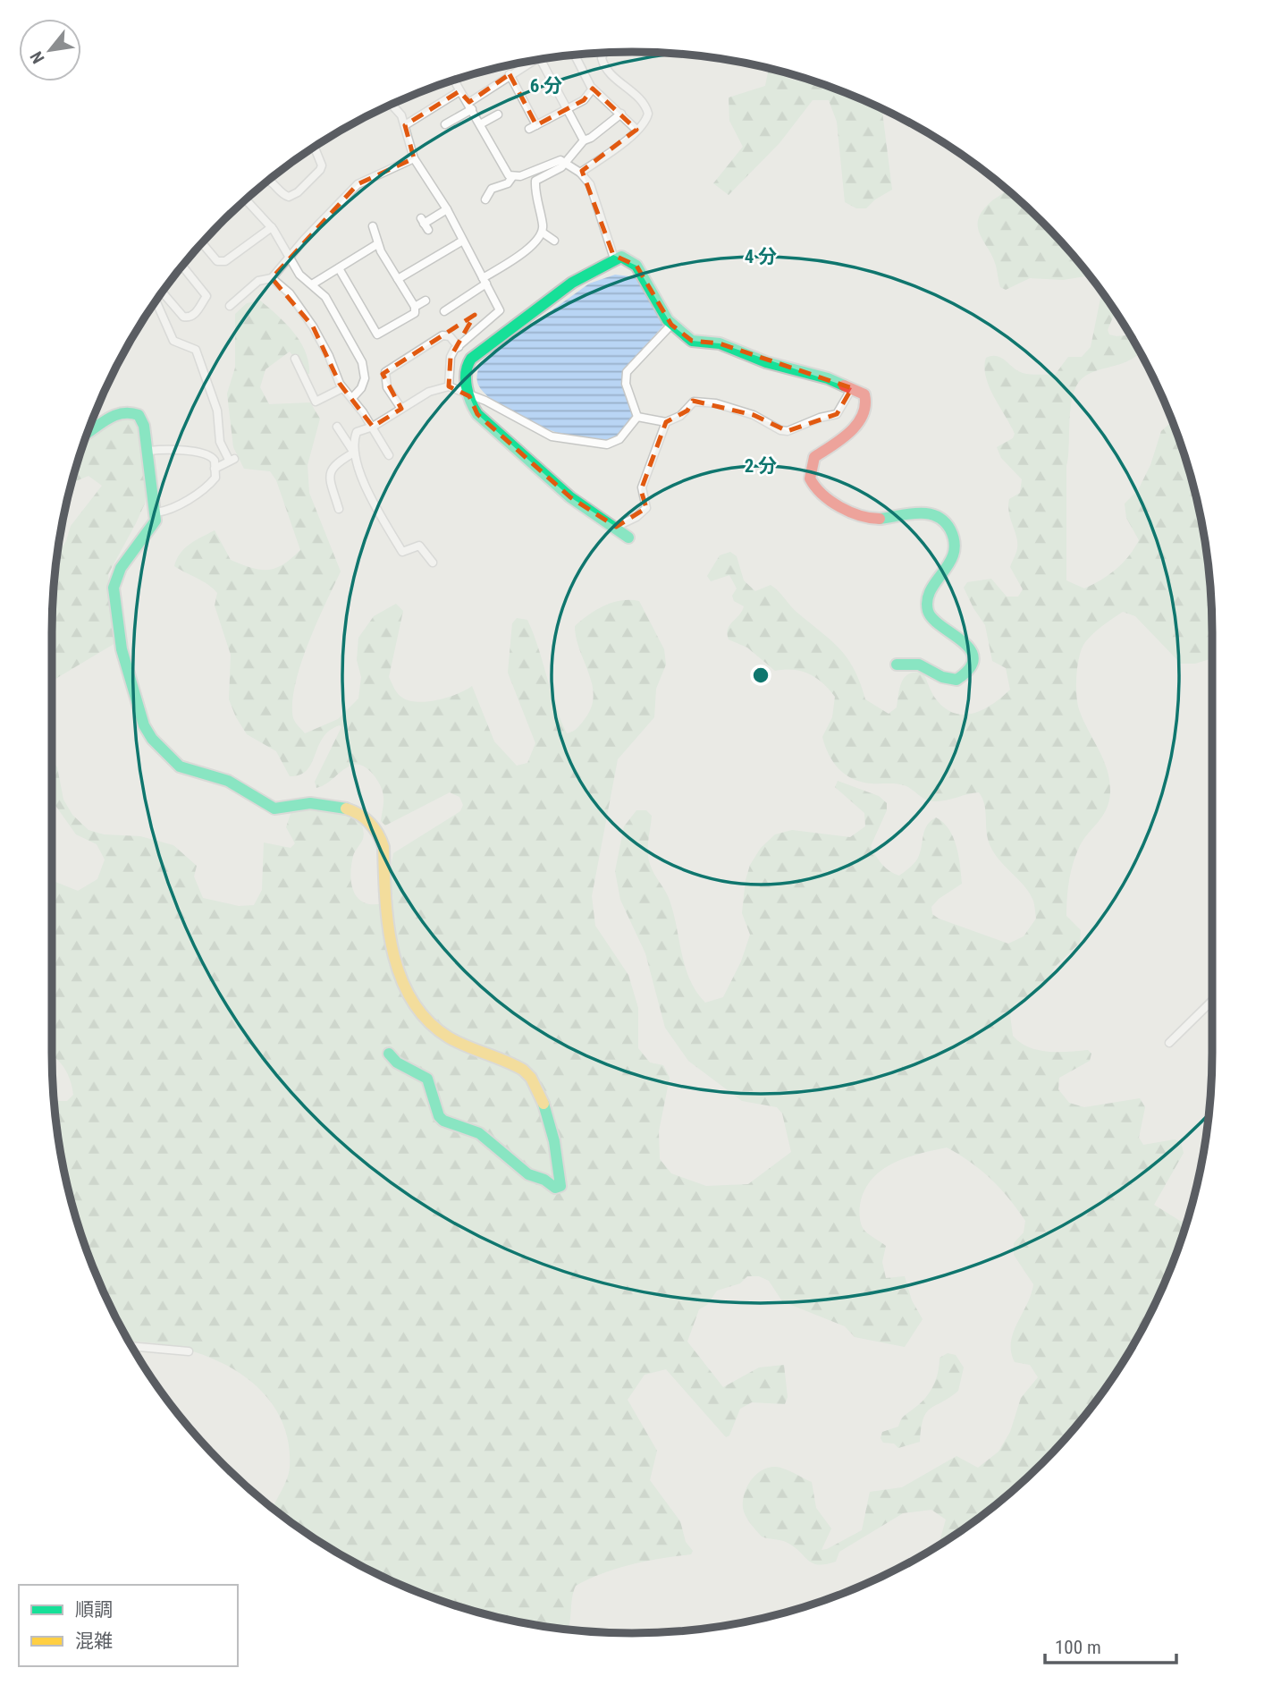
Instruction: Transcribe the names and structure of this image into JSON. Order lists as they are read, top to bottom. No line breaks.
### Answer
{"legend":["順調","混雑"],"scale_bar":"100 m","north":"bottom left","rings":["6 分","4 分","2 分"]}
